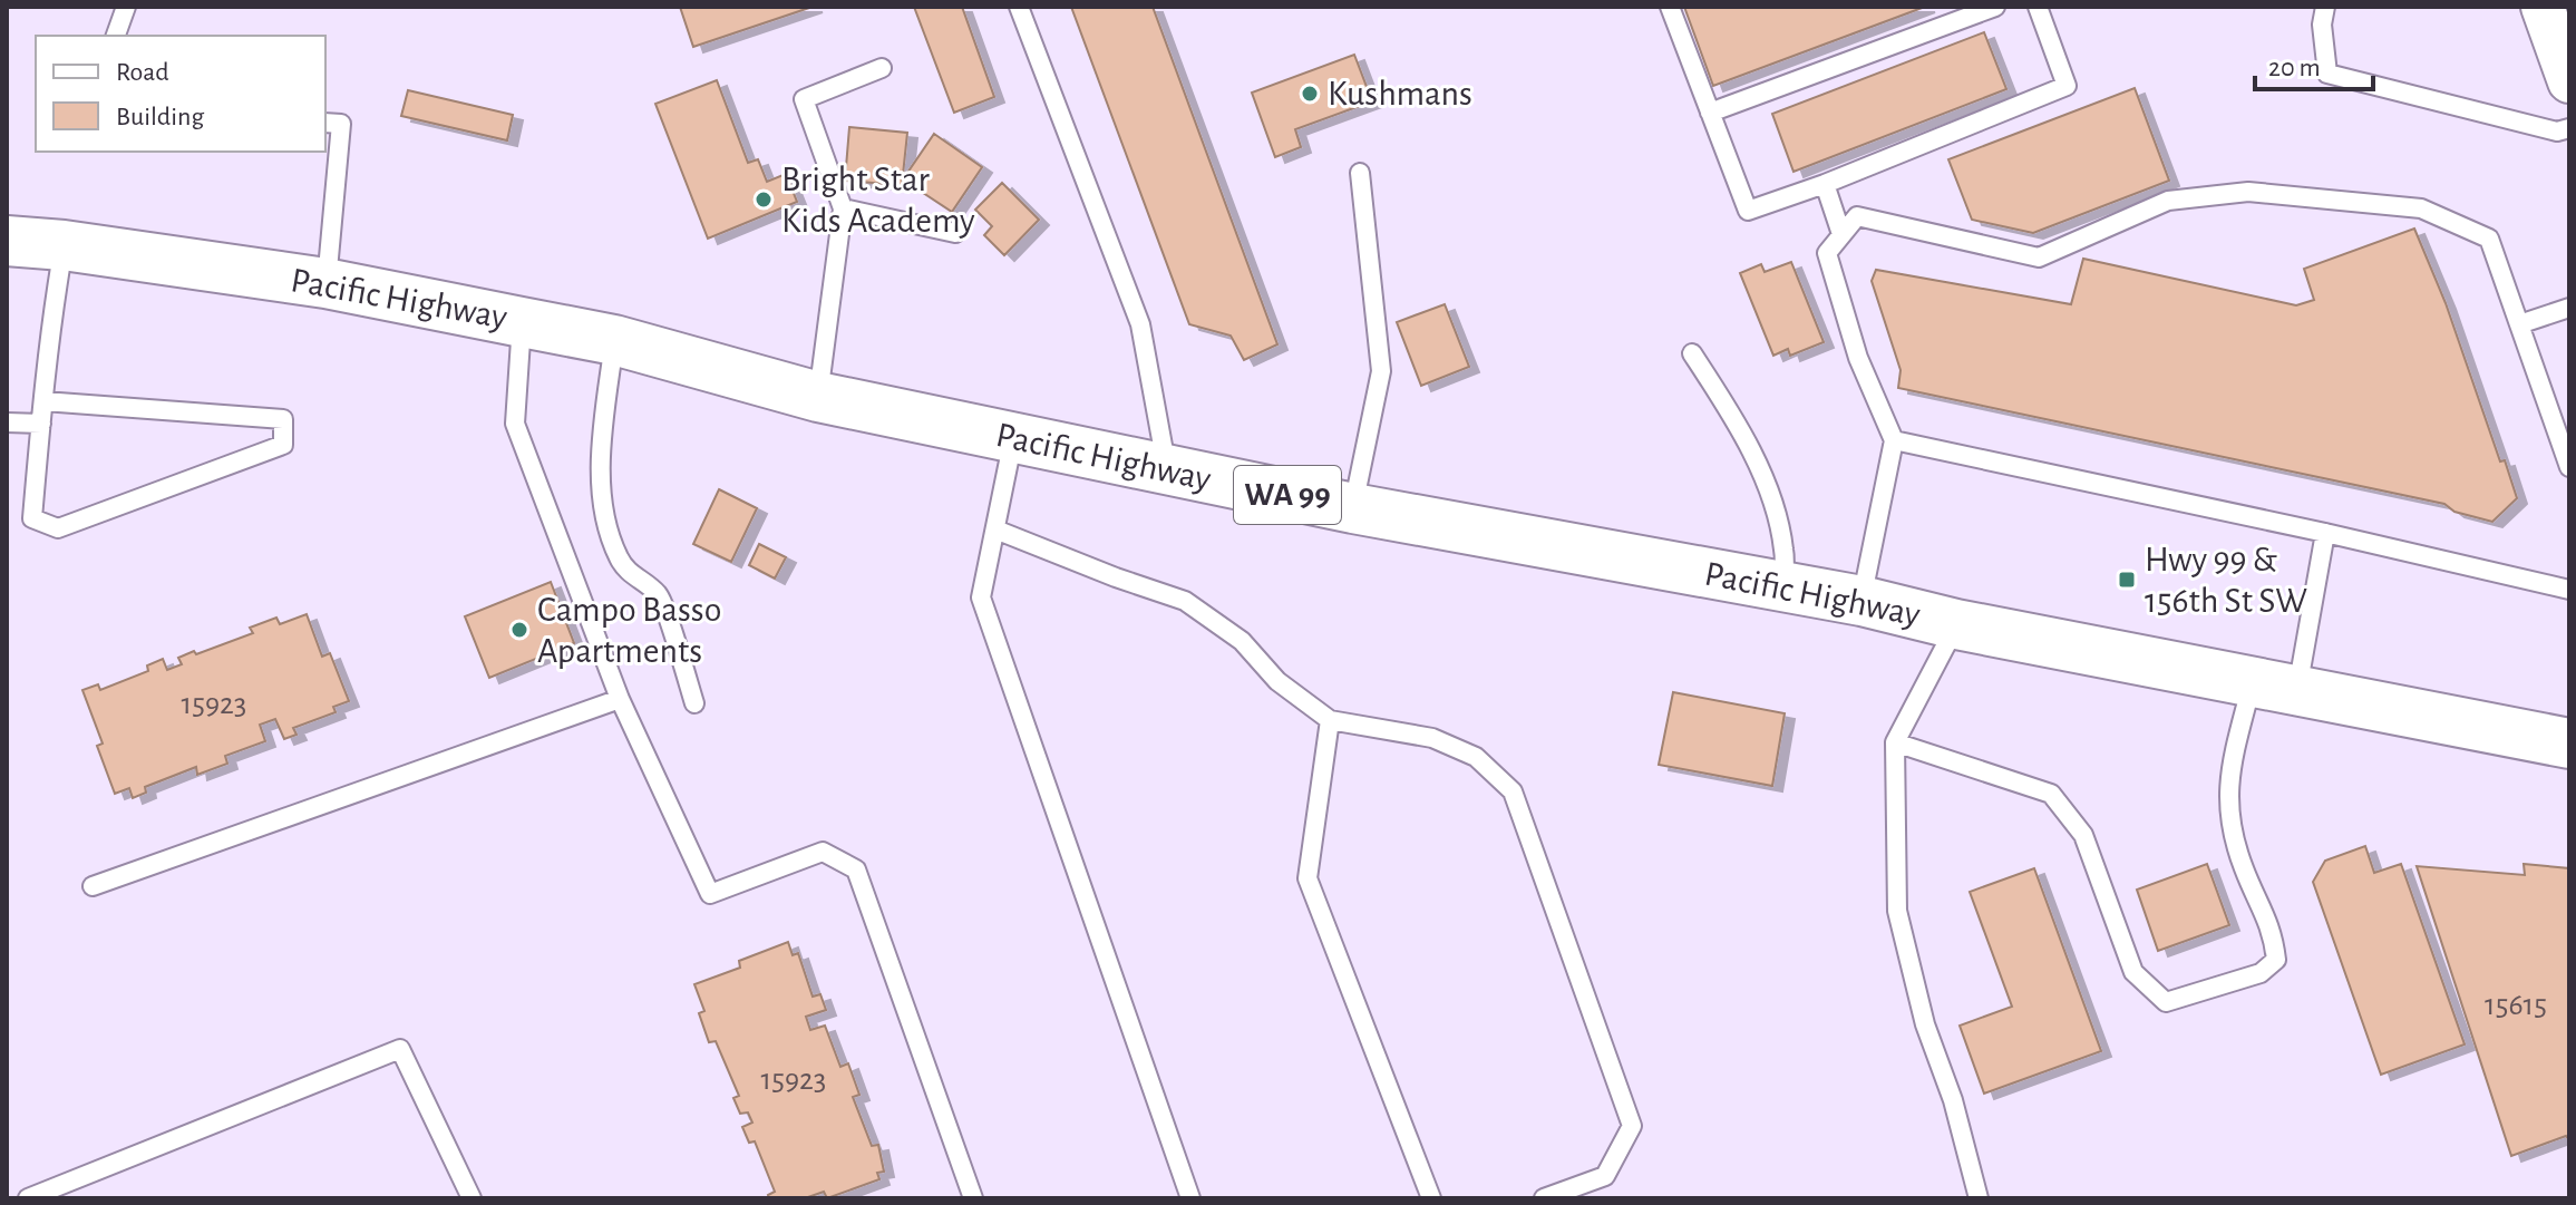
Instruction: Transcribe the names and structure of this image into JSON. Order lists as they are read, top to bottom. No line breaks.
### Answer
{"streets":{"highway":["Pacific Highway","WA 99"]},"places":{"other":["Kushmans","Bright Star Kids Academy","Campo Basso Apartments"],"transit":["Hwy 99 & 156th St SW"]},"house_numbers":["15923","15615","15923"],"legend":["Road","Building"],"scale_bar":"20 m"}
